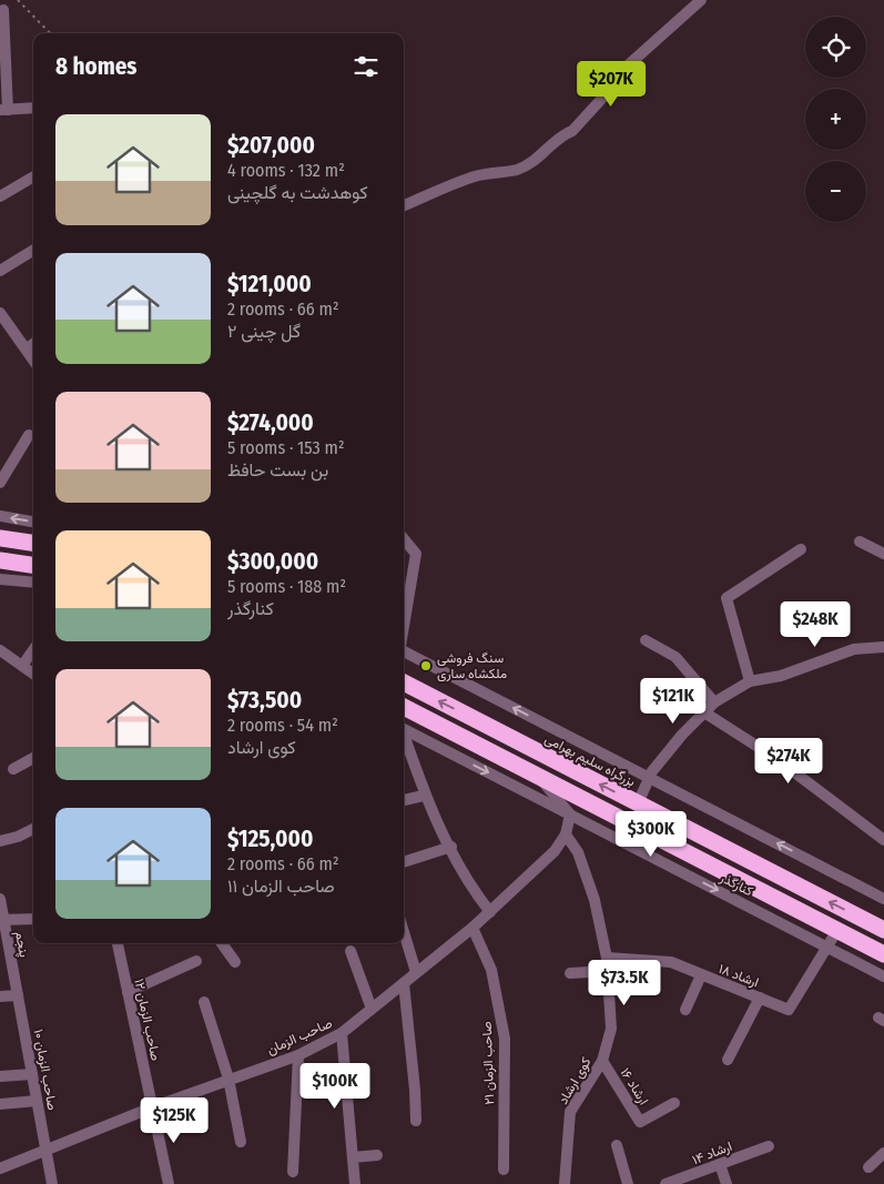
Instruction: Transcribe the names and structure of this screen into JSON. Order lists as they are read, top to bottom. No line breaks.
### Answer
{"streets":{"highway":["بزرگراه سلیم بهرامی"],"street":["کنارگذر","پنجم","ارشاد ۱۸","صاحب الزمان ۱۲","صاحب الزمان","صاحب الزمان ۲۱","صاحب الزمان ۱۰","کوی ارشاد","ارشاد ۱۶","ارشاد ۱۴"]},"crossings":[["کنارگذر","ارشاد ۱۸"],["کنارگذر","صاحب الزمان"],["پنجم","صاحب الزمان ۱۰"],["ارشاد ۱۸","کوی ارشاد"],["صاحب الزمان ۱۲","صاحب الزمان"],["صاحب الزمان","صاحب الزمان ۲۱"],["صاحب الزمان","صاحب الزمان ۱۰"],["صاحب الزمان","کوی ارشاد"],["کوی ارشاد","ارشاد ۱۶"]],"places":["سنگ فروشی ملکشاه ساری"],"page":{"map_buttons":["+","−"],"heading":"8 homes","price":["$207K","$248K","$121K","$274K","$300K","$73.5K","$100K","$125K"],"list":[{"name":"$207,000","note":"4 rooms · 132 m² · کوهدشت به گلچینی"},{"name":"$121,000","note":"2 rooms · 66 m² · گل چینی ۲"},{"name":"$274,000","note":"5 rooms · 153 m² · بن بست حافظ"},{"name":"$300,000","note":"5 rooms · 188 m² · کنارگذر"},{"name":"$73,500","note":"2 rooms · 54 m² · کوی ارشاد"},{"name":"$125,000","note":"2 rooms · 66 m² · صاحب الزمان ۱۱"}]}}
